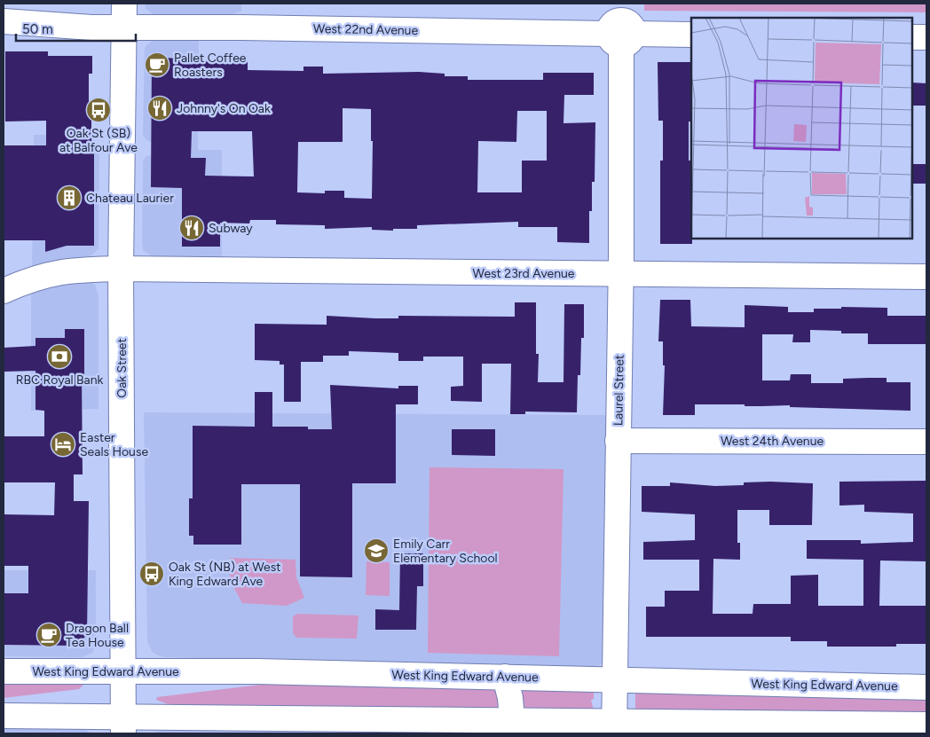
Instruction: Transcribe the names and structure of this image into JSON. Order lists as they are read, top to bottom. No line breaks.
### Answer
{"streets":{"main road":["West 22nd Avenue","West 23rd Avenue","Oak Street","Laurel Street","West 24th Avenue","West King Edward Avenue"]},"crossings":[["West 22nd Avenue","Oak Street"],["West 22nd Avenue","Laurel Street"],["West 23rd Avenue","Oak Street"],["West 23rd Avenue","Laurel Street"],["Oak Street","West King Edward Avenue"],["Laurel Street","West 24th Avenue"],["Laurel Street","West King Edward Avenue"]],"places":{"cafe":["Pallet Coffee Roasters","Dragon Ball Tea House"],"restaurant":["Johnny's On Oak","Subway"],"bus stop":["Oak St (SB) at Balfour Ave","Oak St (NB) at West King Edward Ave"],"building":["Chateau Laurier"],"bank":["RBC Royal Bank"],"hotel":["Easter Seals House"],"school or university":["Emily Carr Elementary School"]},"scale_bar":"50 m"}
